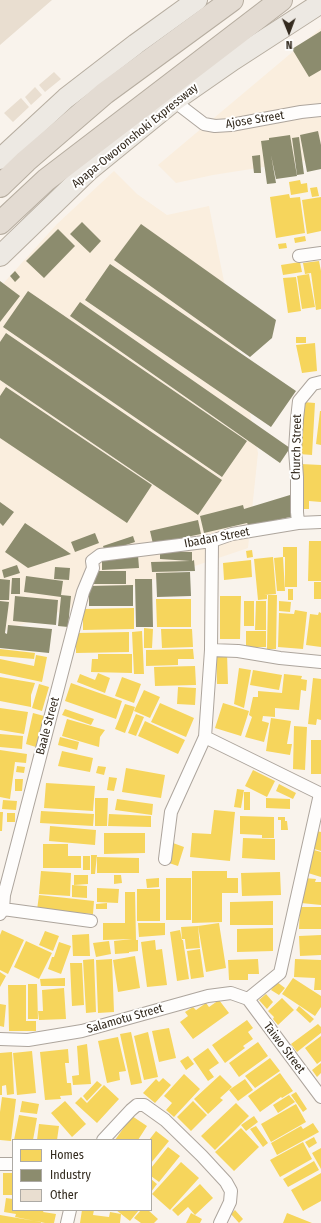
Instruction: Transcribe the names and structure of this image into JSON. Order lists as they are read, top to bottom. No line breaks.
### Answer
{"streets":{"highway":["Apapa-Oworonshoki Expressway"],"street":["Ajose Street","Church Street","Ibadan Street","Baale Street","Salamotu Street","Taiwo Street"]},"crossings":[["Ajose Street","Apapa-Oworonshoki Expressway"],["Church Street","Ibadan Street"],["Ibadan Street","Baale Street"],["Salamotu Street","Taiwo Street"]],"legend":["Homes","Industry","Other"],"north":"bottom"}
